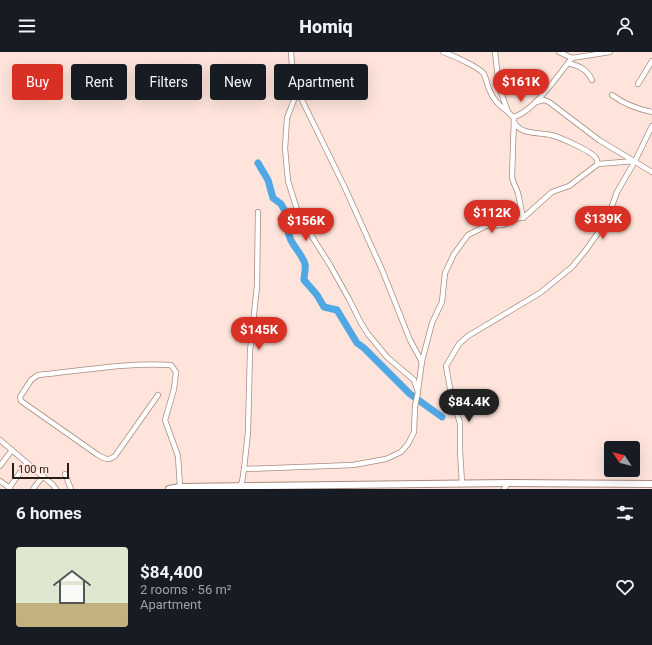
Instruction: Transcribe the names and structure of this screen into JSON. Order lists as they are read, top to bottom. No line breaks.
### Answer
{"scale_bar":"100 m","north":"top left","page":{"header":"Homiq","chip":["Buy","Rent","Filters","New","Apartment"],"price":["$161K","$112K","$139K","$156K","$145K","$84.4K"],"scale":"100 m","heading":"6 homes","list":[{"name":"$84,400","note":"2 rooms · 56 m² · Apartment"}]}}
